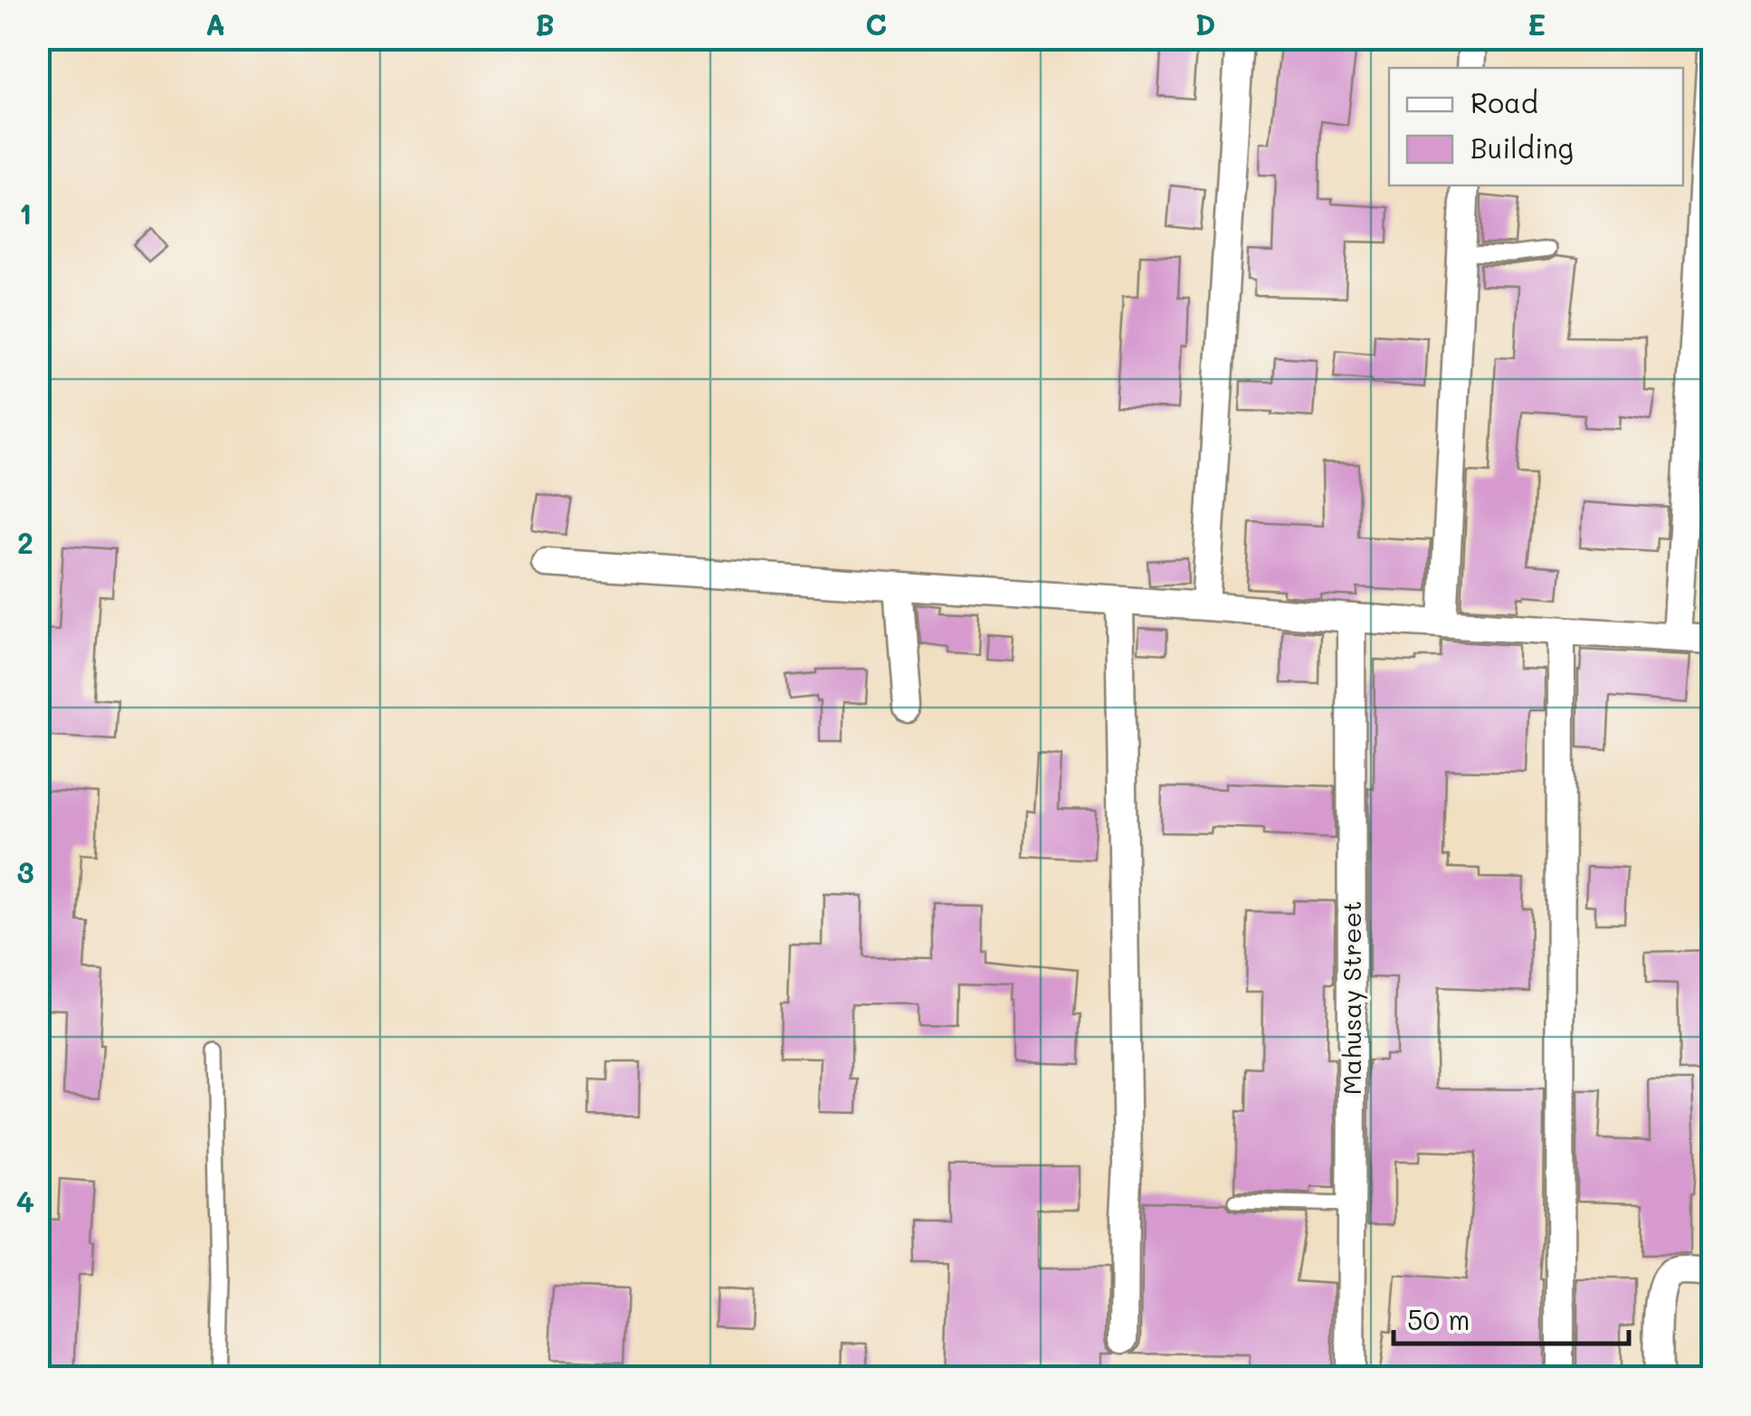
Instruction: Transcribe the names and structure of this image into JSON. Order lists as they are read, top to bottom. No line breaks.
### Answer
{"streets":{"street":["Mahusay Street"]},"legend":["Road","Building"],"scale_bar":"50 m","grid":{"columns":["A","B","C","D","E"],"rows":["1","2","3","4"]}}
